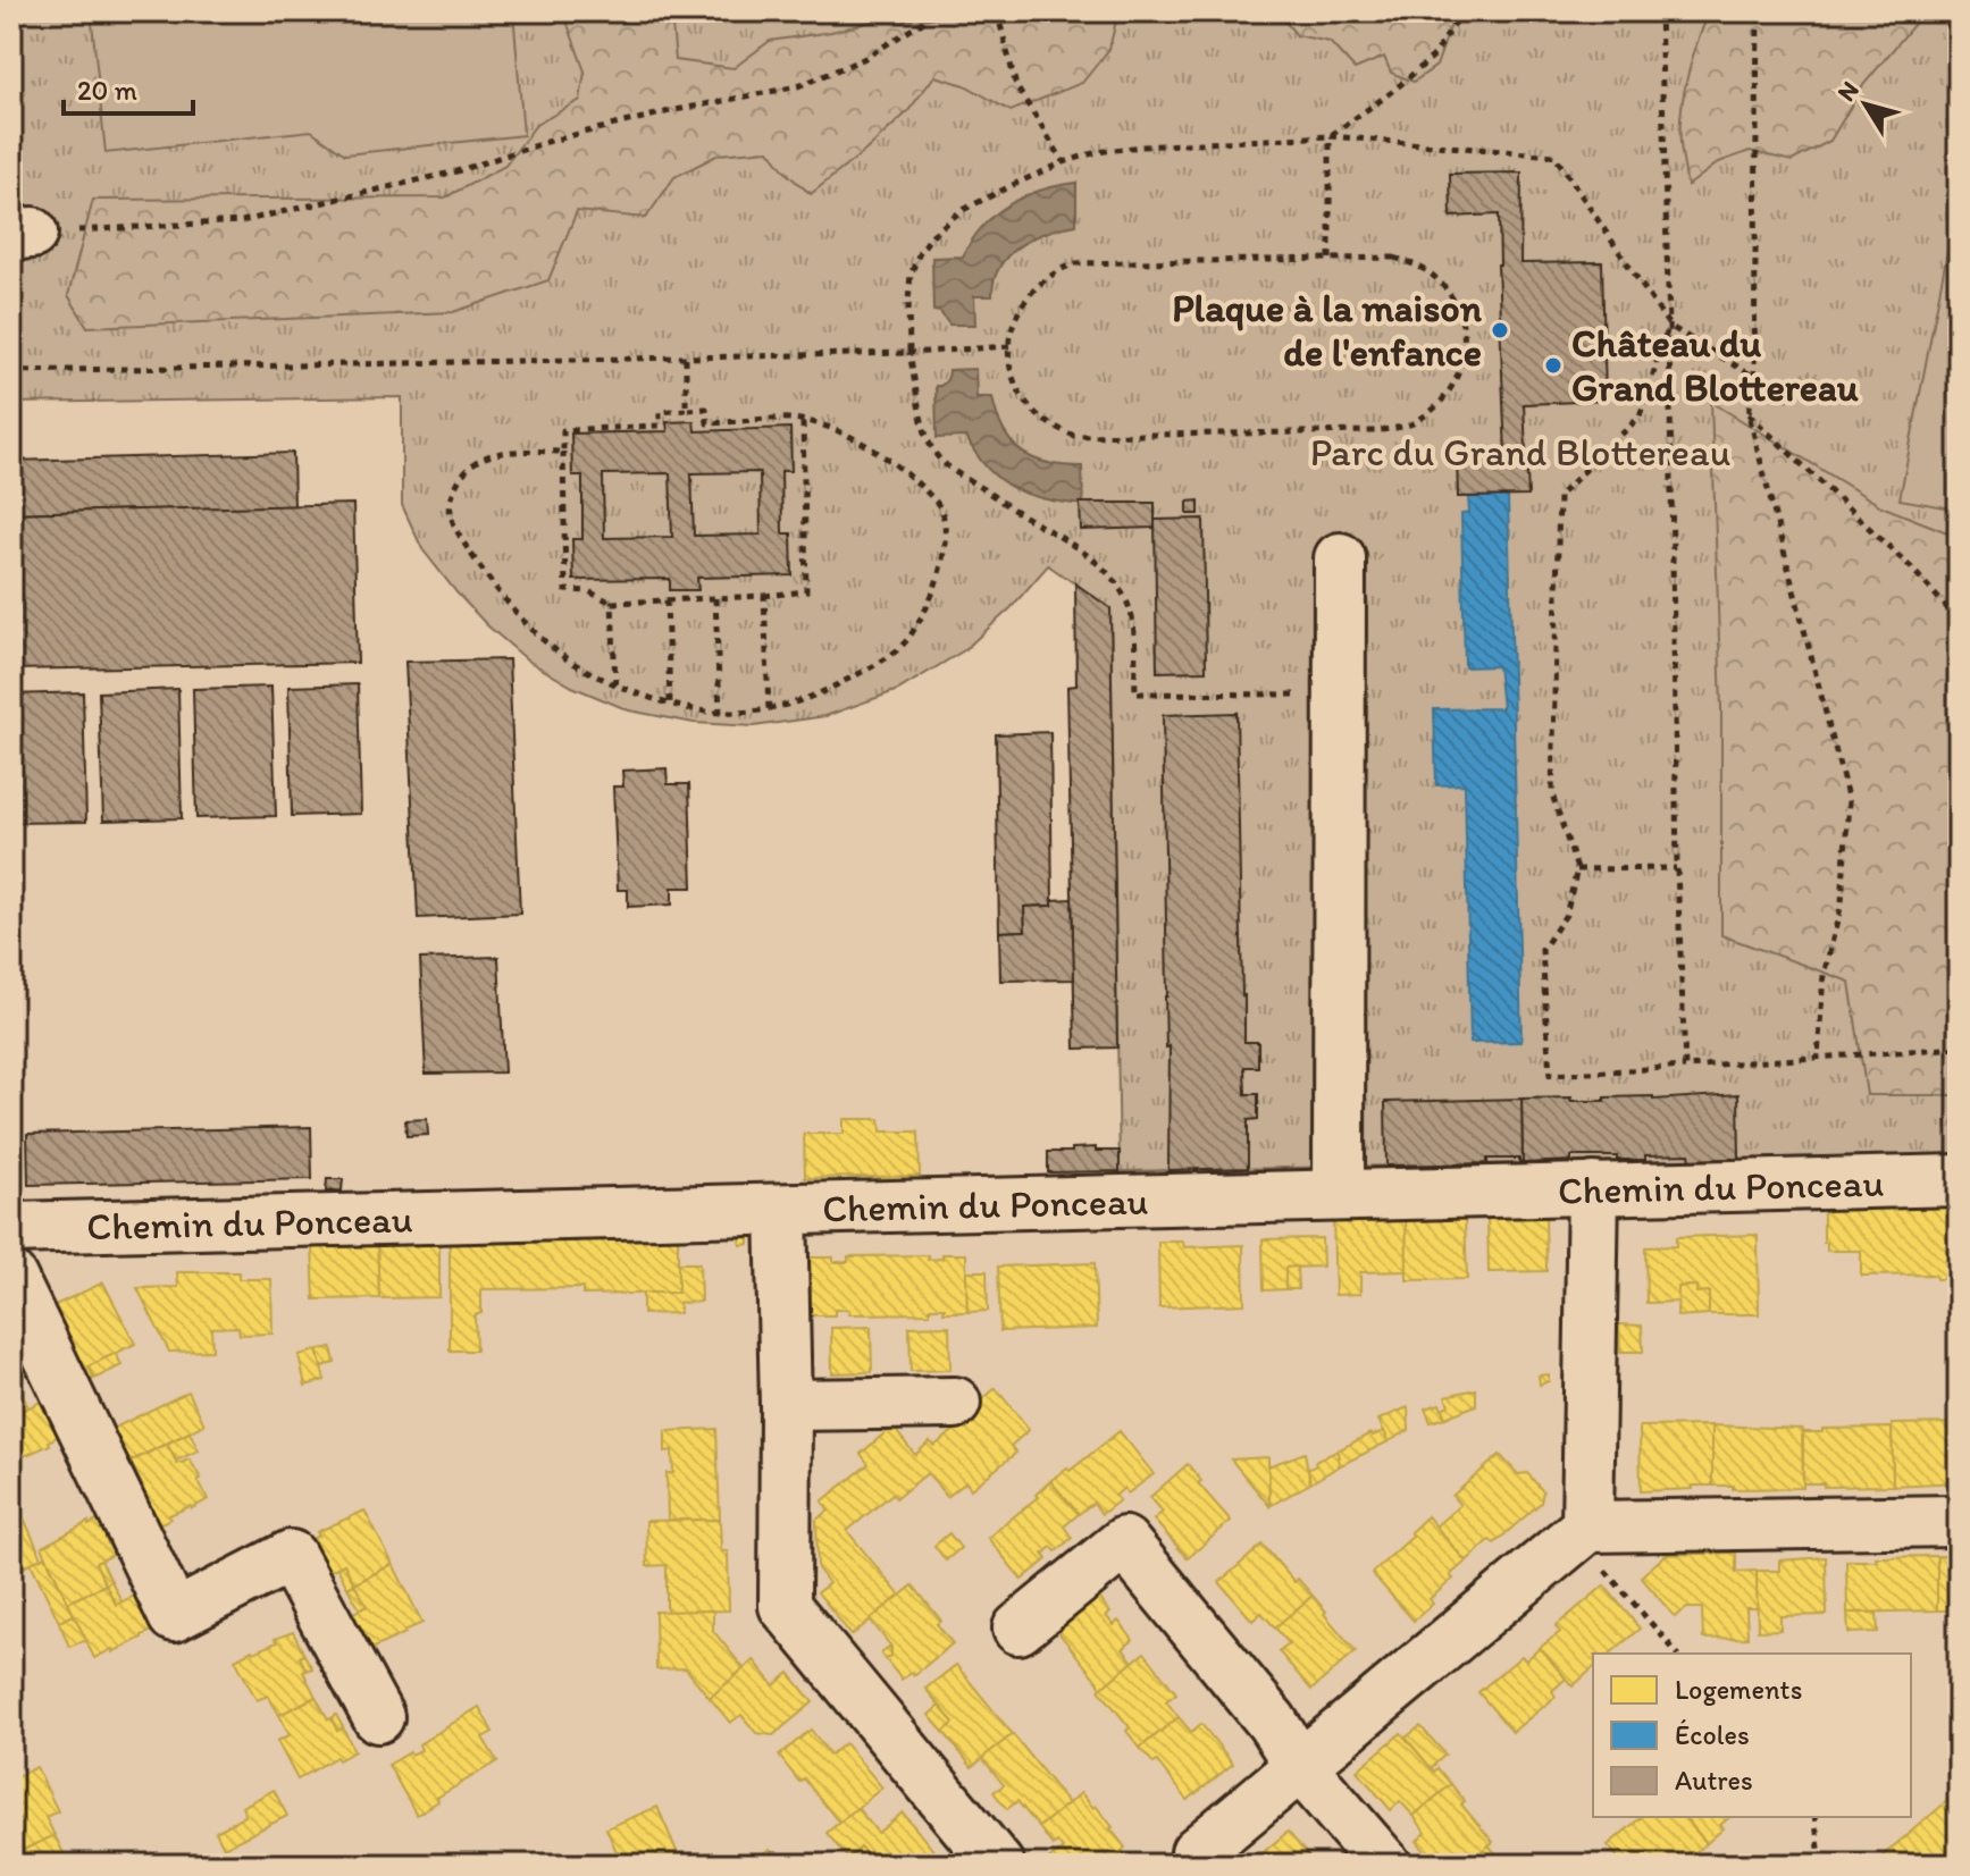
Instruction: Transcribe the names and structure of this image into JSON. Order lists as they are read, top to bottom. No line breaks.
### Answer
{"streets":{"street":["Chemin du Ponceau"]},"parks":["Parc du Grand Blottereau"],"places":["Plaque à la maison de l'enfance","Château du Grand Blottereau"],"legend":["Logements","Écoles","Autres"],"scale_bar":"20 m","north":"top left"}
